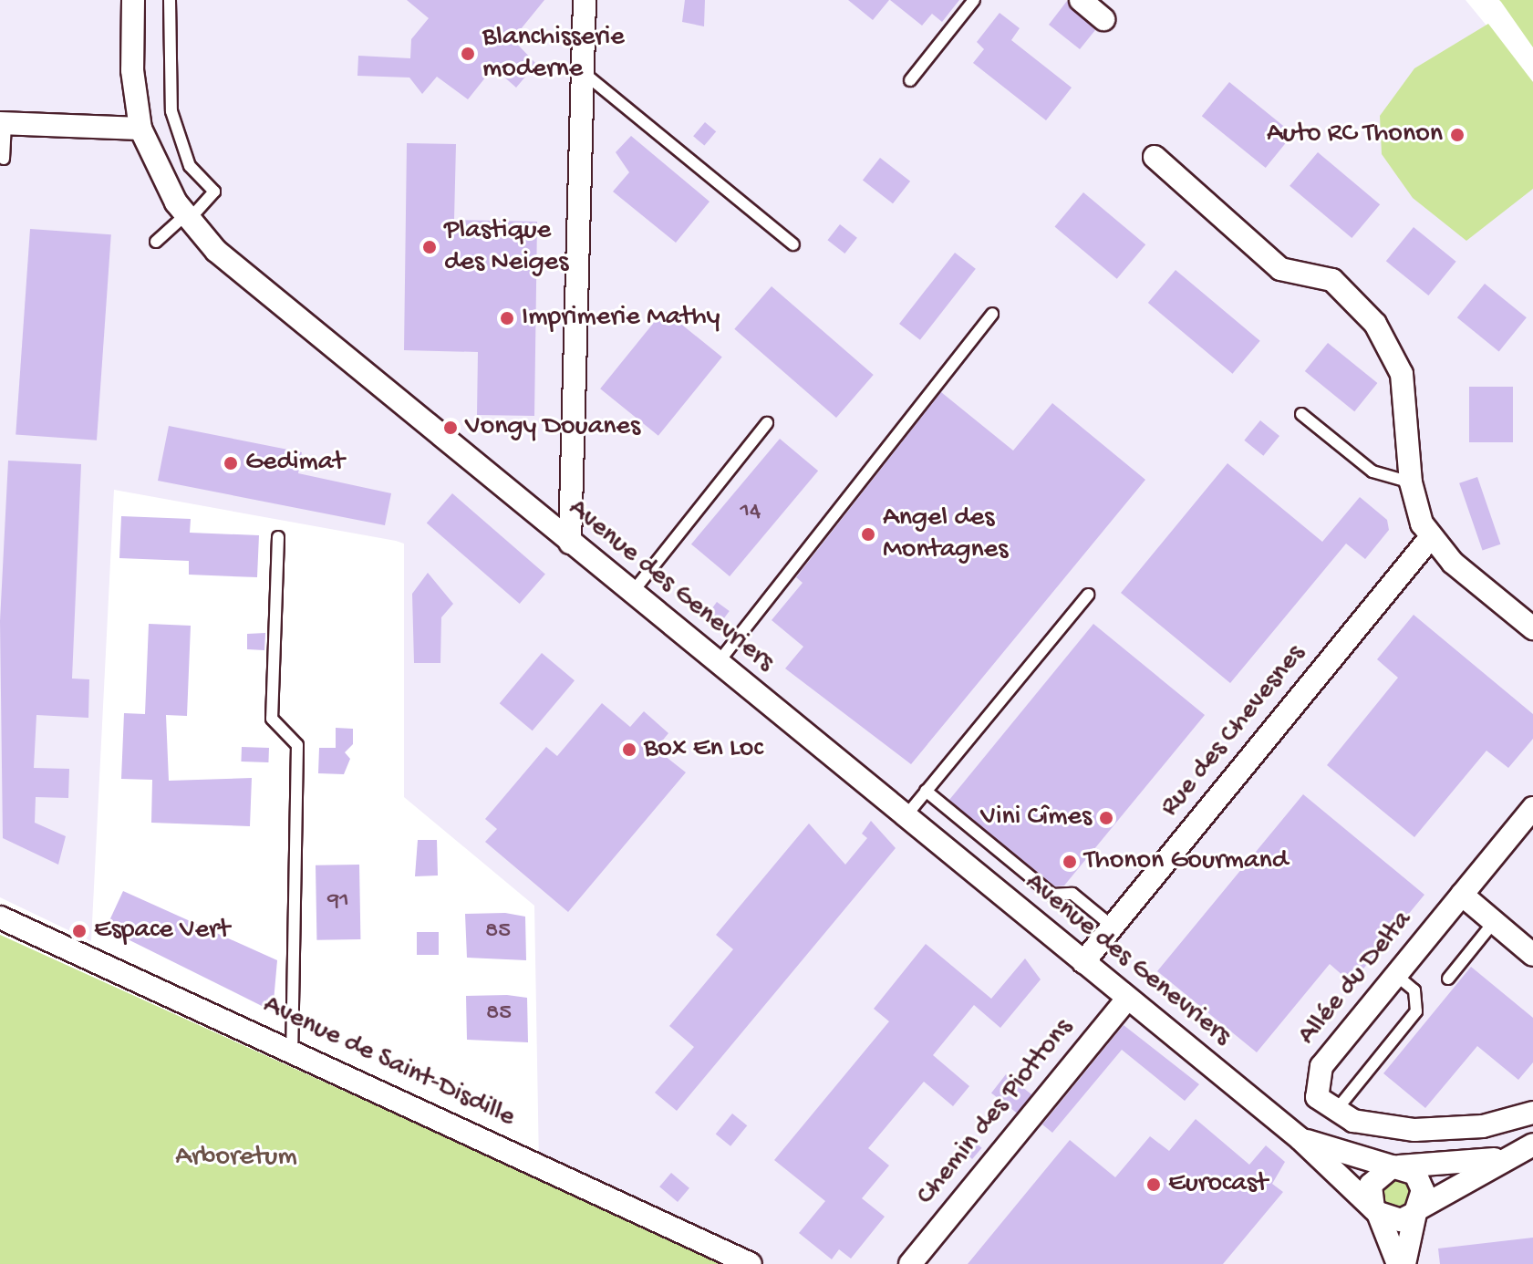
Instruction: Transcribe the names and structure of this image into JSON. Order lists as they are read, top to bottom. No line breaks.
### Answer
{"streets":{"street":["Avenue des Genevriers","Rue des Chevesnes","Allée du Delta","Avenue de Saint-Disdille","Chemin des Piottons"]},"crossings":[["Avenue des Genevriers","Rue des Chevesnes"],["Avenue des Genevriers","Chemin des Piottons"]],"parks":["Arboretum"],"places":["Blanchisserie moderne","Auto RC Thonon","Plastique des Neiges","Imprimerie Mathy","Vongy Douanes","Gedimat","Angel des Montagnes","Box En Loc","Vini Cîmes","Thonon Gourmand","Espace Vert","Eurocast"],"house_numbers":["14","91","85","85"]}
